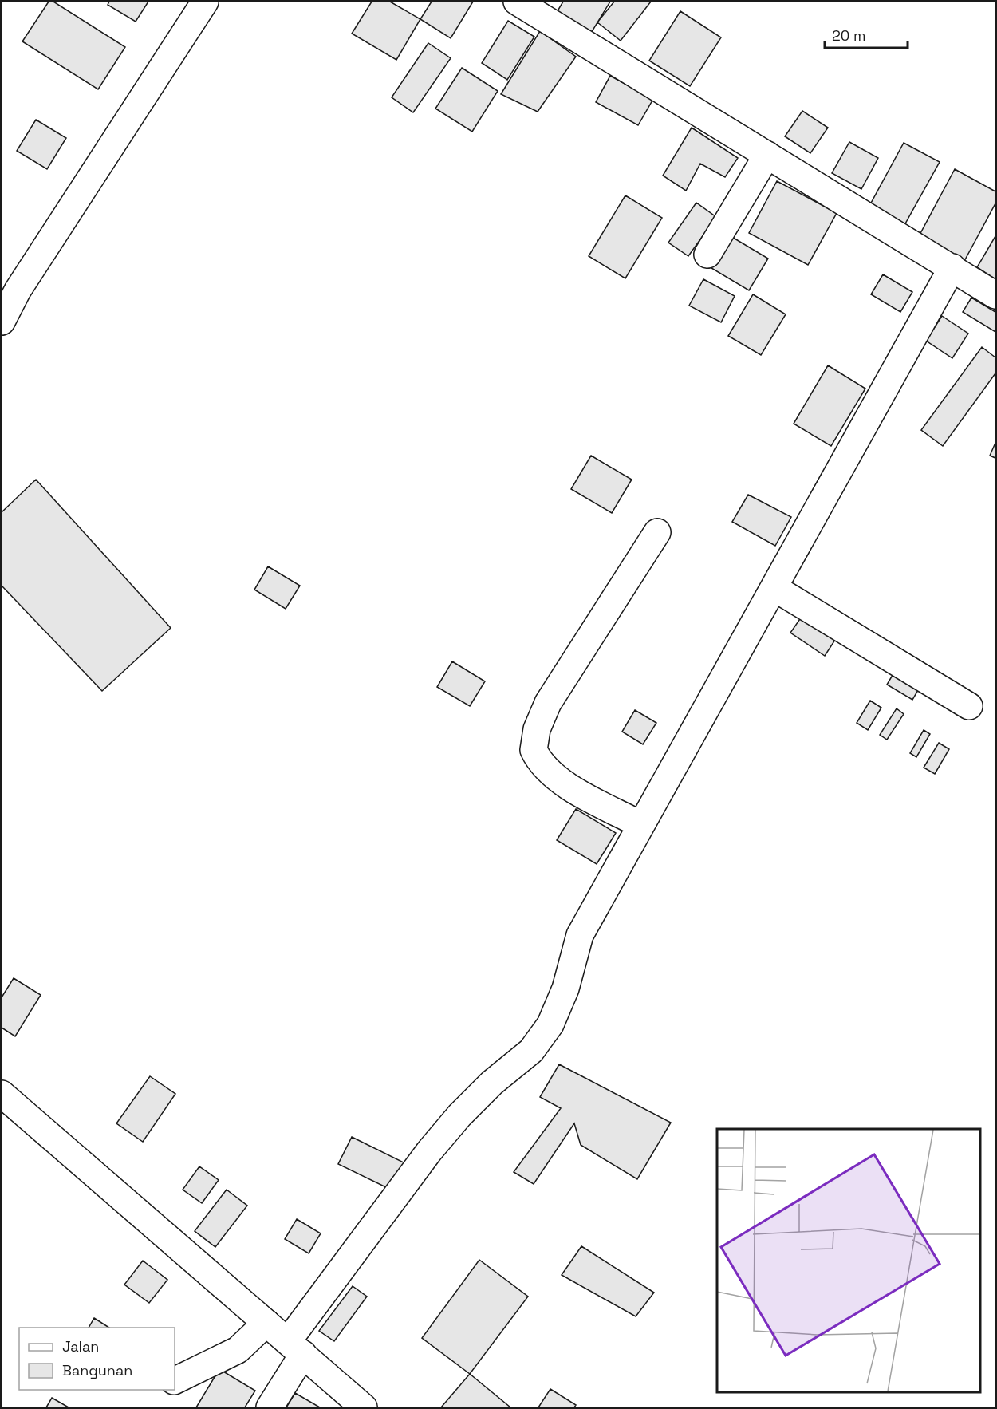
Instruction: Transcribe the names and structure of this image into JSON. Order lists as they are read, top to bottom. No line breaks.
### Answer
{"legend":["Jalan","Bangunan"],"scale_bar":"20 m"}
